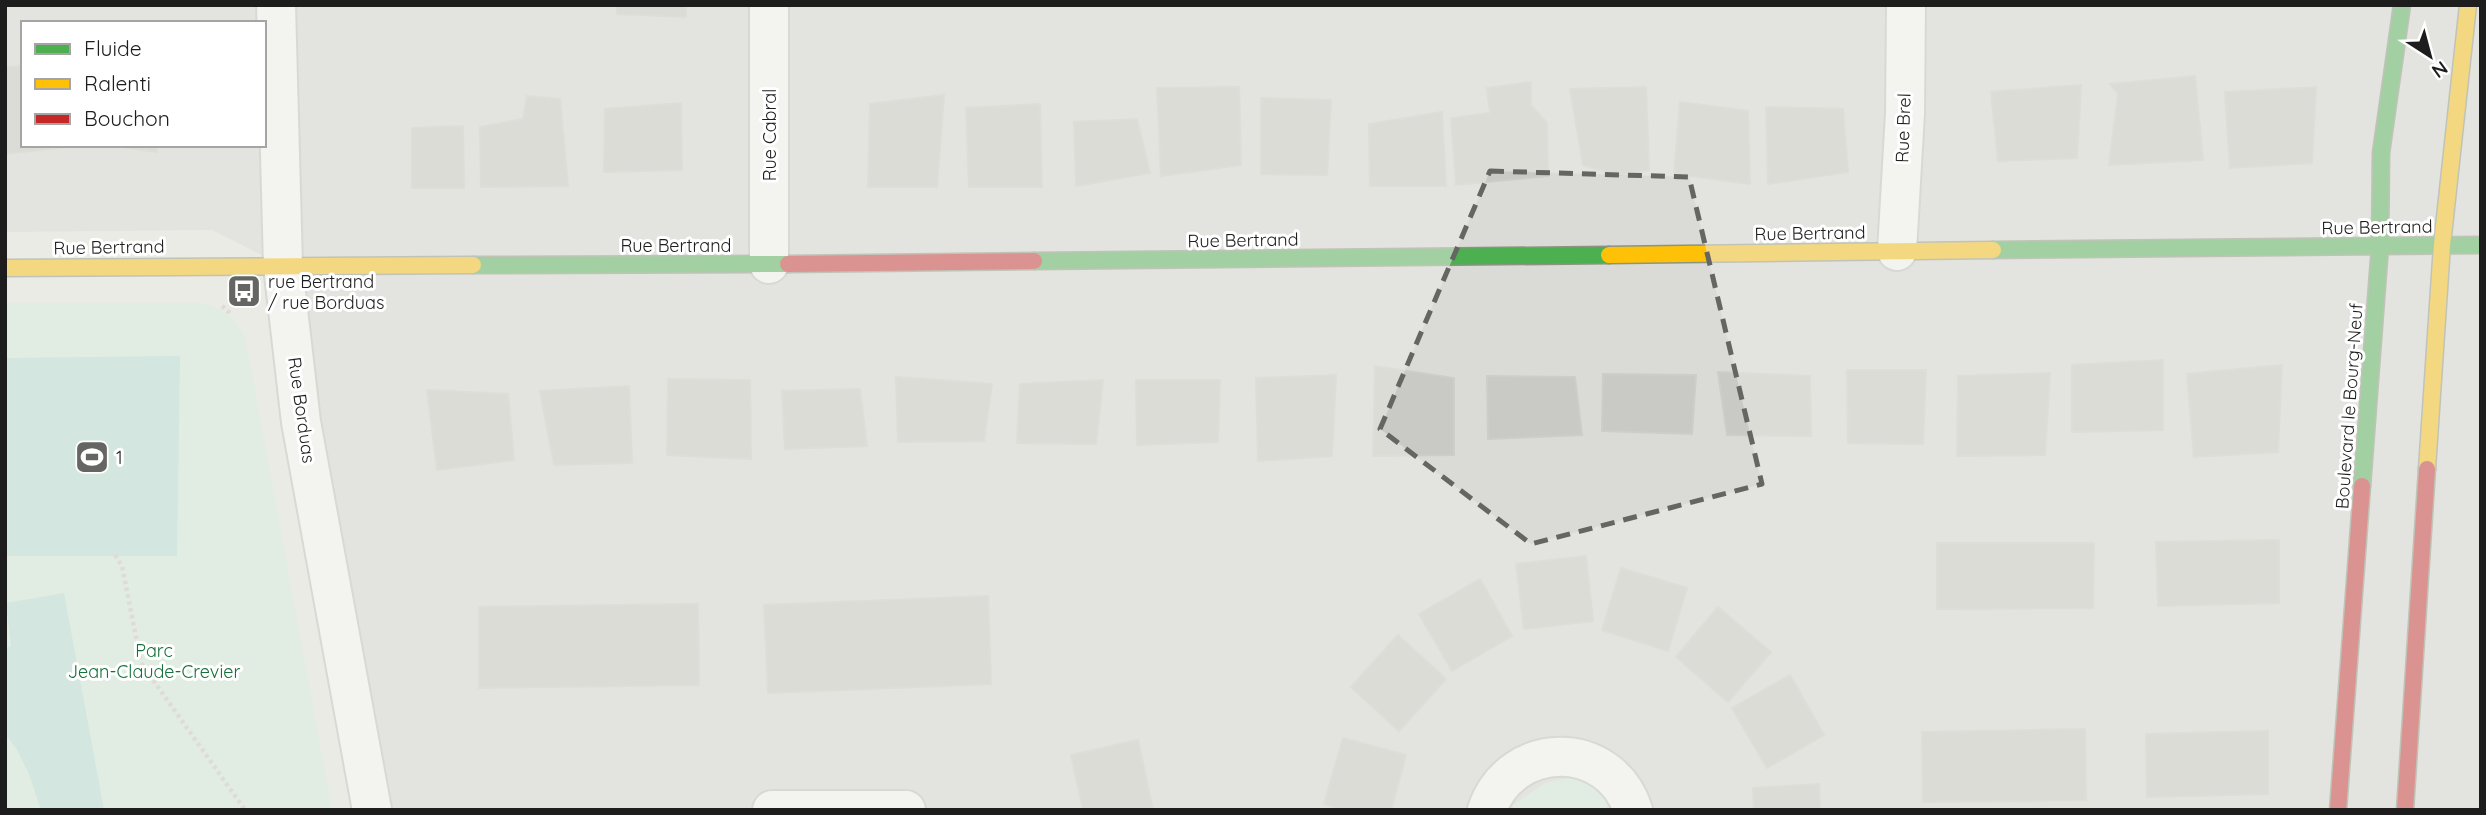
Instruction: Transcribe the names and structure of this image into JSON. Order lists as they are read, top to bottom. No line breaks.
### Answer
{"streets":{"street":["Rue Brel","Rue Cabral","Rue Bertrand","Boulevard le Bourg-Neuf","Rue Borduas"]},"crossings":[["Rue Brel","Rue Bertrand"],["Rue Cabral","Rue Bertrand"],["Rue Bertrand","Boulevard le Bourg-Neuf"],["Rue Bertrand","Rue Borduas"]],"parks":["Parc Jean-Claude-Crevier"],"places":{"bus stop":["rue Bertrand / rue Borduas"],"sports":["1"]},"legend":["Fluide","Ralenti","Bouchon"],"north":"bottom right"}
